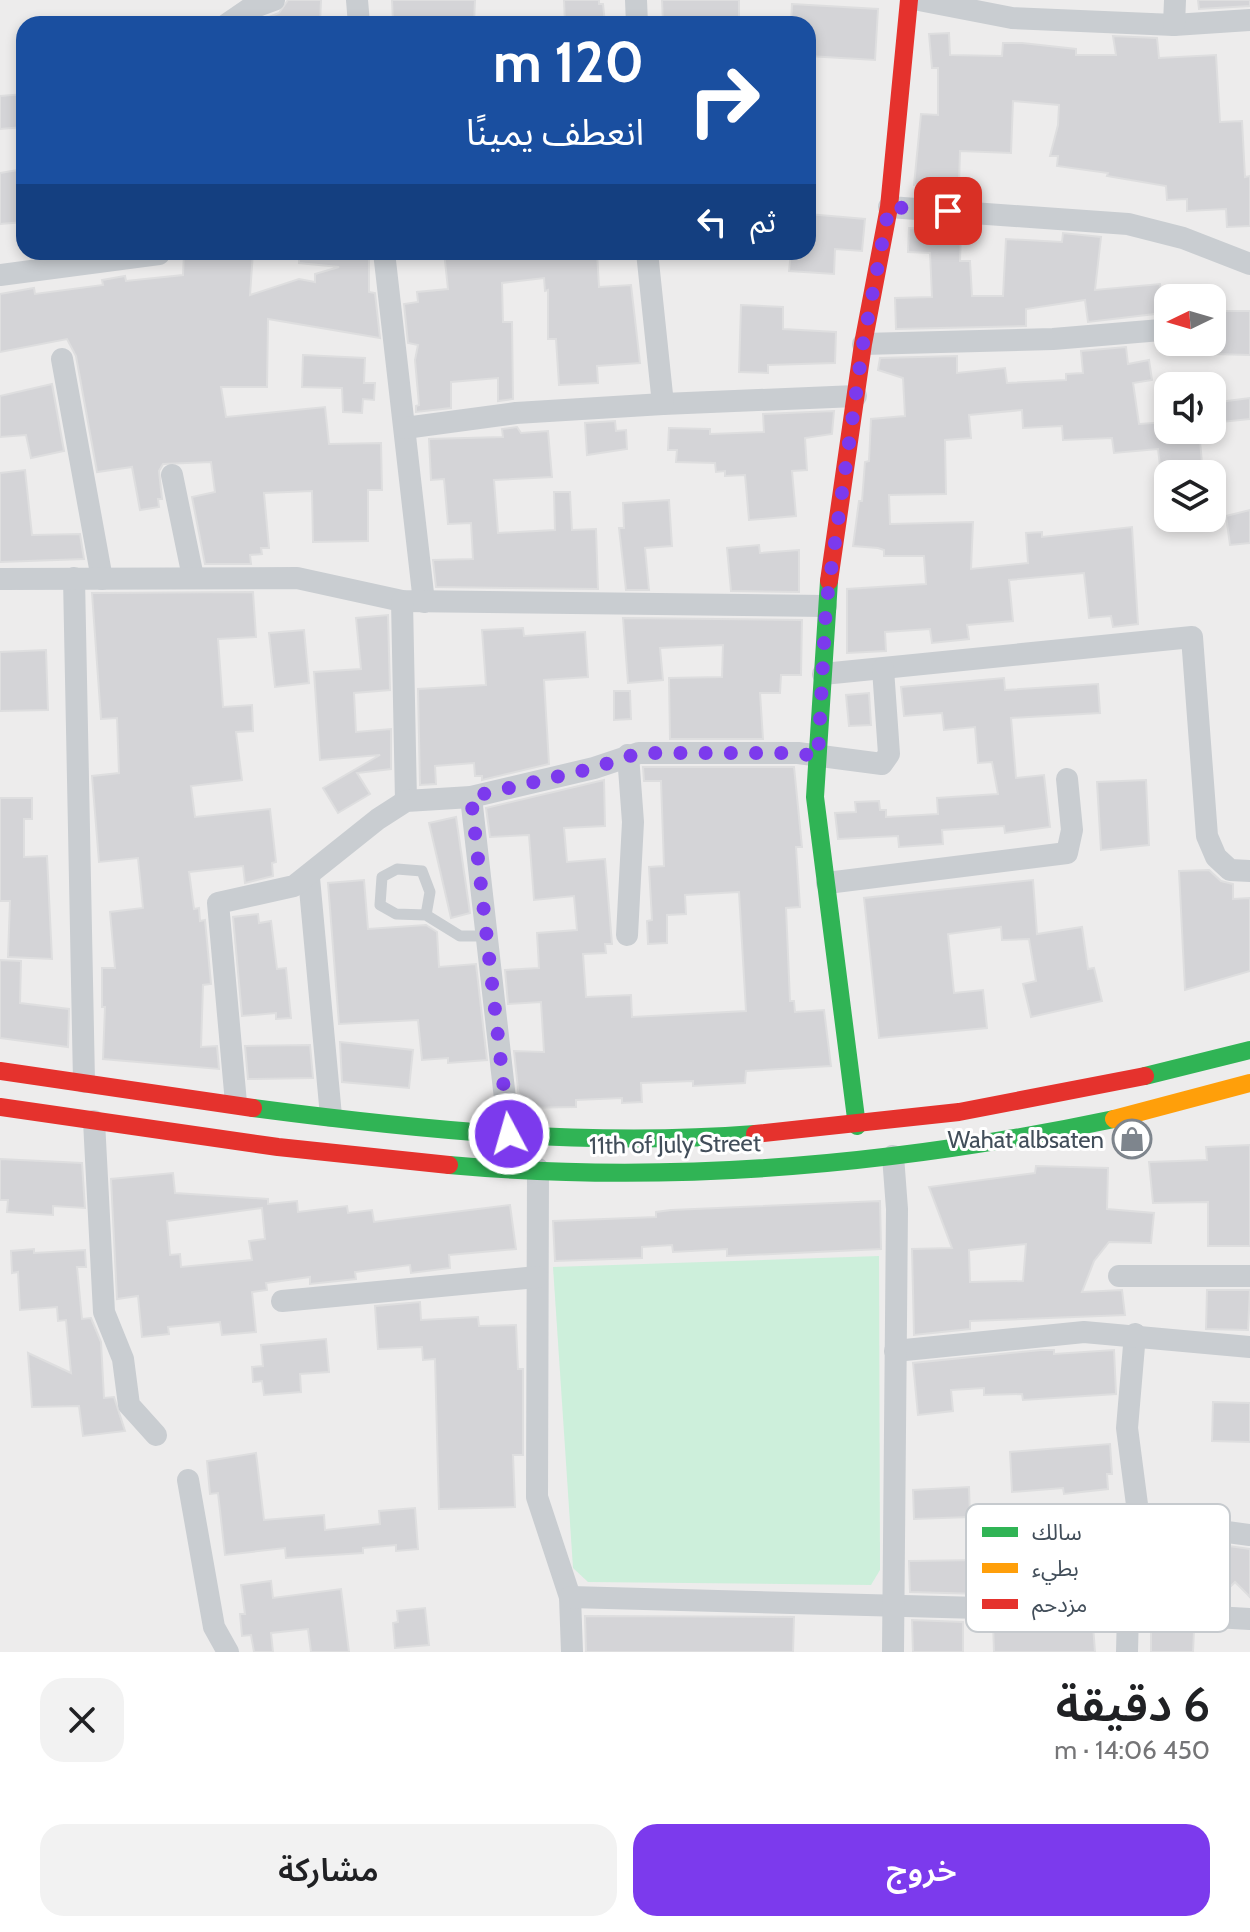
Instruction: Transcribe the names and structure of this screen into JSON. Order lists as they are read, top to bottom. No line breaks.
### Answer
{"streets":{"main road":["11th of July Street"]},"places":{"shop":["Wahat albsaten"]},"legend":["سالك","بطيء","مزدحم"],"north":"left","page":{"turn":["120 m","انعطف يمينًا"],"then":"ثم","heading":["6 دقيقة","450 m · 14:06"],"buttons":["خروج","مشاركة"]}}
